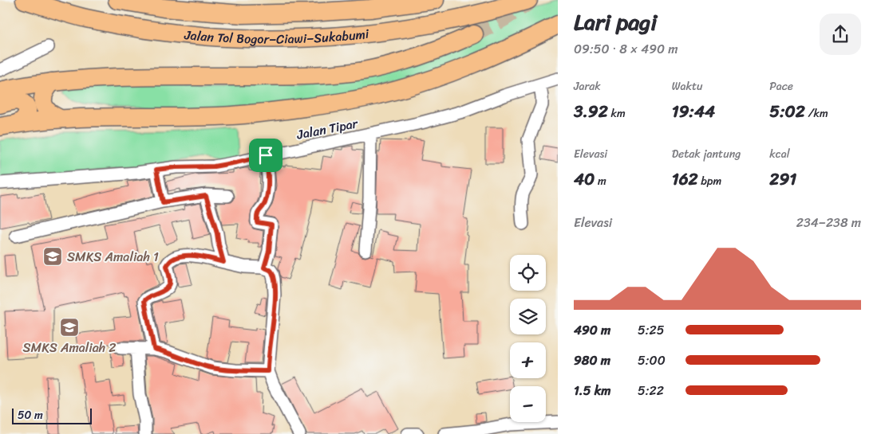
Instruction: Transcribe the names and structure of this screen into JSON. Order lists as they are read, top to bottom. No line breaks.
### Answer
{"streets":{"highway":["Jalan Tol Bogor–Ciawi–Sukabumi"],"street":["Jalan Tipar"]},"places":{"school or university":["SMKS Amaliah 1","SMKS Amaliah 2"]},"scale_bar":"50 m","page":{"heading":["Lari pagi","09:50 · 8 × 490 m"],"stats":[["Jarak","3.92 km"],["Waktu","19:44"],["Pace","5:02 /km"],["Elevasi","40 m"],["Detak jantung","162 bpm"],["kcal","291"]],"chart":["Elevasi","234–238 m"],"map_buttons":["+","−"],"list":[{"name":"490 m","note":"5:25"},{"name":"980 m","note":"5:00"},{"name":"1.5 km","note":"5:22"}],"scale":"50 m"}}
